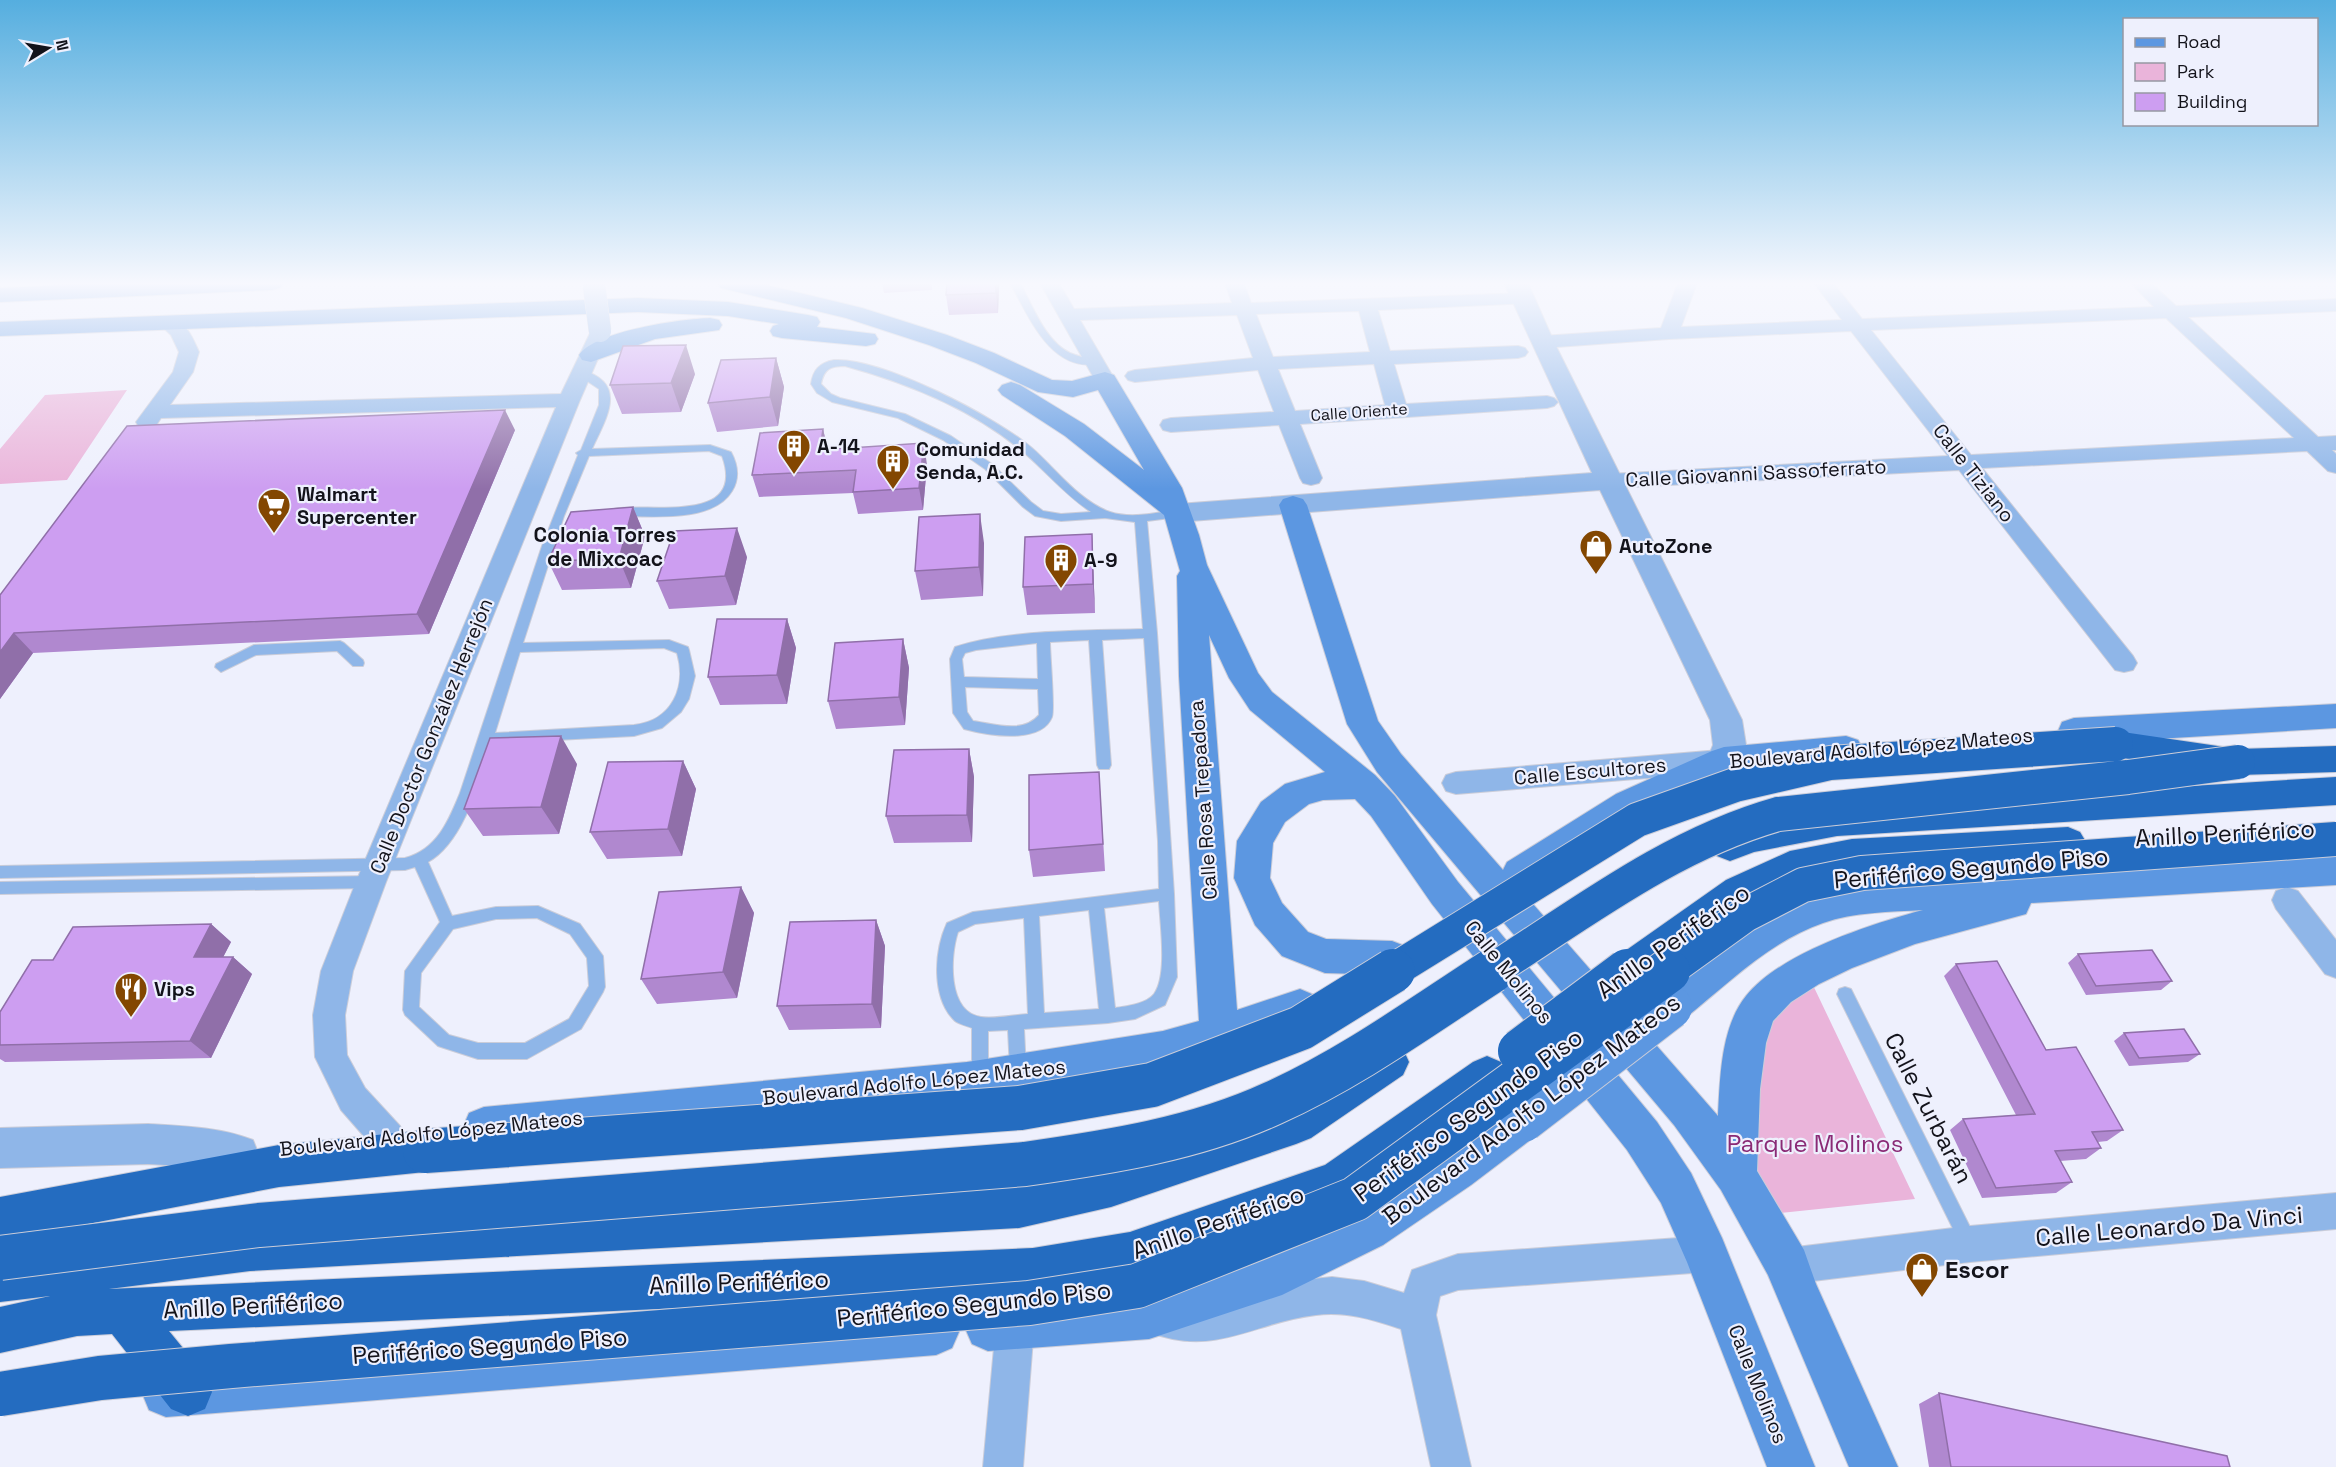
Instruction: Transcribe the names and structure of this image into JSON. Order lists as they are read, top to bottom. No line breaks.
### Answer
{"streets":{"highway":["Anillo Periférico","Periférico Segundo Piso"],"main road":["Boulevard Adolfo López Mateos","Calle Rosa Trepadora","Calle Molinos"],"street":["Calle Oriente","Calle Giovanni Sassoferrato","Calle Tiziano","Calle Doctor González Herrejón","Calle Escultores","Calle Leonardo Da Vinci"],"lane":["Calle Zurbarán"]},"crossings":[["Calle Giovanni Sassoferrato","Calle Tiziano"],["Calle Giovanni Sassoferrato","Calle Molinos"],["Calle Doctor González Herrejón","Boulevard Adolfo López Mateos"],["Boulevard Adolfo López Mateos","Calle Escultores"],["Boulevard Adolfo López Mateos","Calle Rosa Trepadora"],["Calle Rosa Trepadora","Calle Molinos"],["Calle Zurbarán","Calle Leonardo Da Vinci"]],"districts":["Colonia Torres de Mixcoac"],"parks":["Parque Molinos"],"places":{"building":["A-14","Comunidad Senda, A.C.","A-9"],"supermarket":["Walmart Supercenter"],"shop":["AutoZone","Escor"],"restaurant":["Vips"]},"legend":["Road","Park","Building"],"north":"right"}
